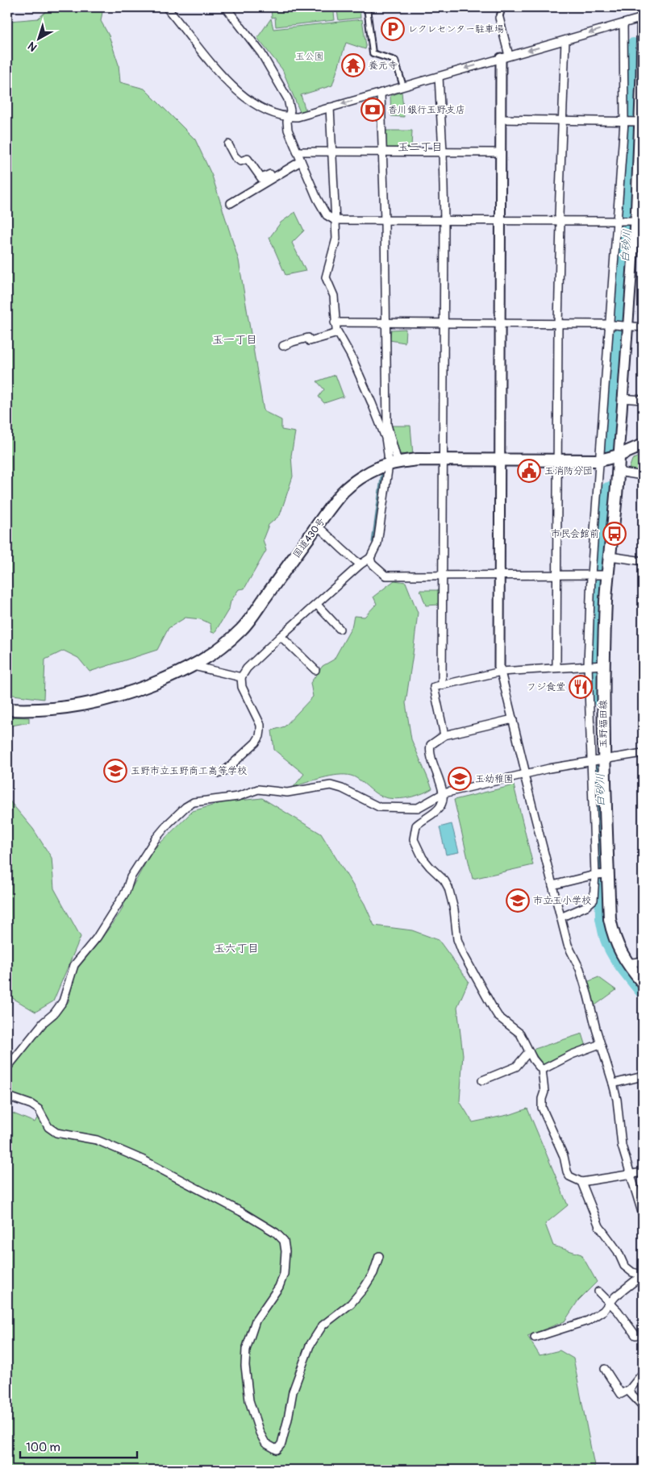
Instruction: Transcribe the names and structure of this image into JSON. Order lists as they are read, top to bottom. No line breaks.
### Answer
{"streets":{"main road":["国道430号","玉野福田線"]},"crossings":[["国道430号","玉野福田線"]],"districts":["玉二丁目","玉一丁目","玉六丁目"],"water":["白砂川"],"parks":["玉公園"],"places":{"parking":["レクレセンター駐車場"],"temple":["養元寺"],"bank":["香川銀行玉野支店"],"public building":["玉消防分団"],"bus stop":["市民会館前"],"restaurant":["フジ食堂"],"school or university":["玉野市立玉野商工高等学校","玉幼稚園","市立玉小学校"]},"scale_bar":"100 m","north":"bottom left"}
